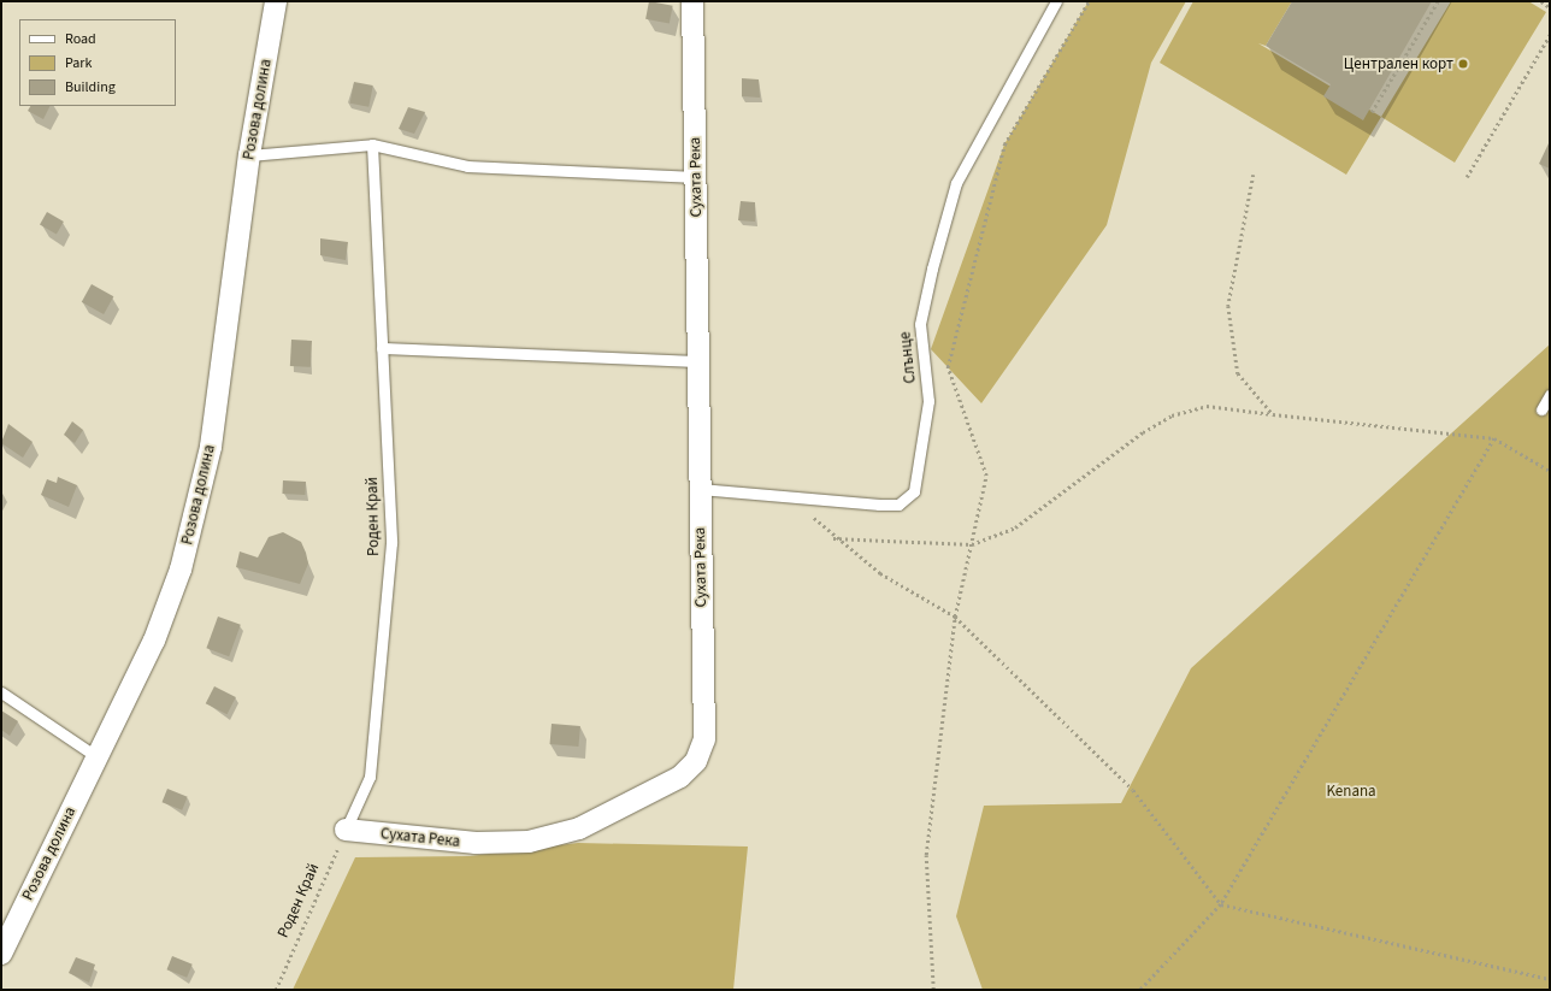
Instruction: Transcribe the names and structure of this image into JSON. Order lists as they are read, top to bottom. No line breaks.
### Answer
{"streets":{"street":["Розова долина","Сухата Река"],"lane":["Слънце","Роден Край"]},"crossings":[["Сухата Река","Слънце"],["Сухата Река","Роден Край"]],"parks":["Kenana"],"places":["Централен корт"],"legend":["Road","Park","Building"]}
